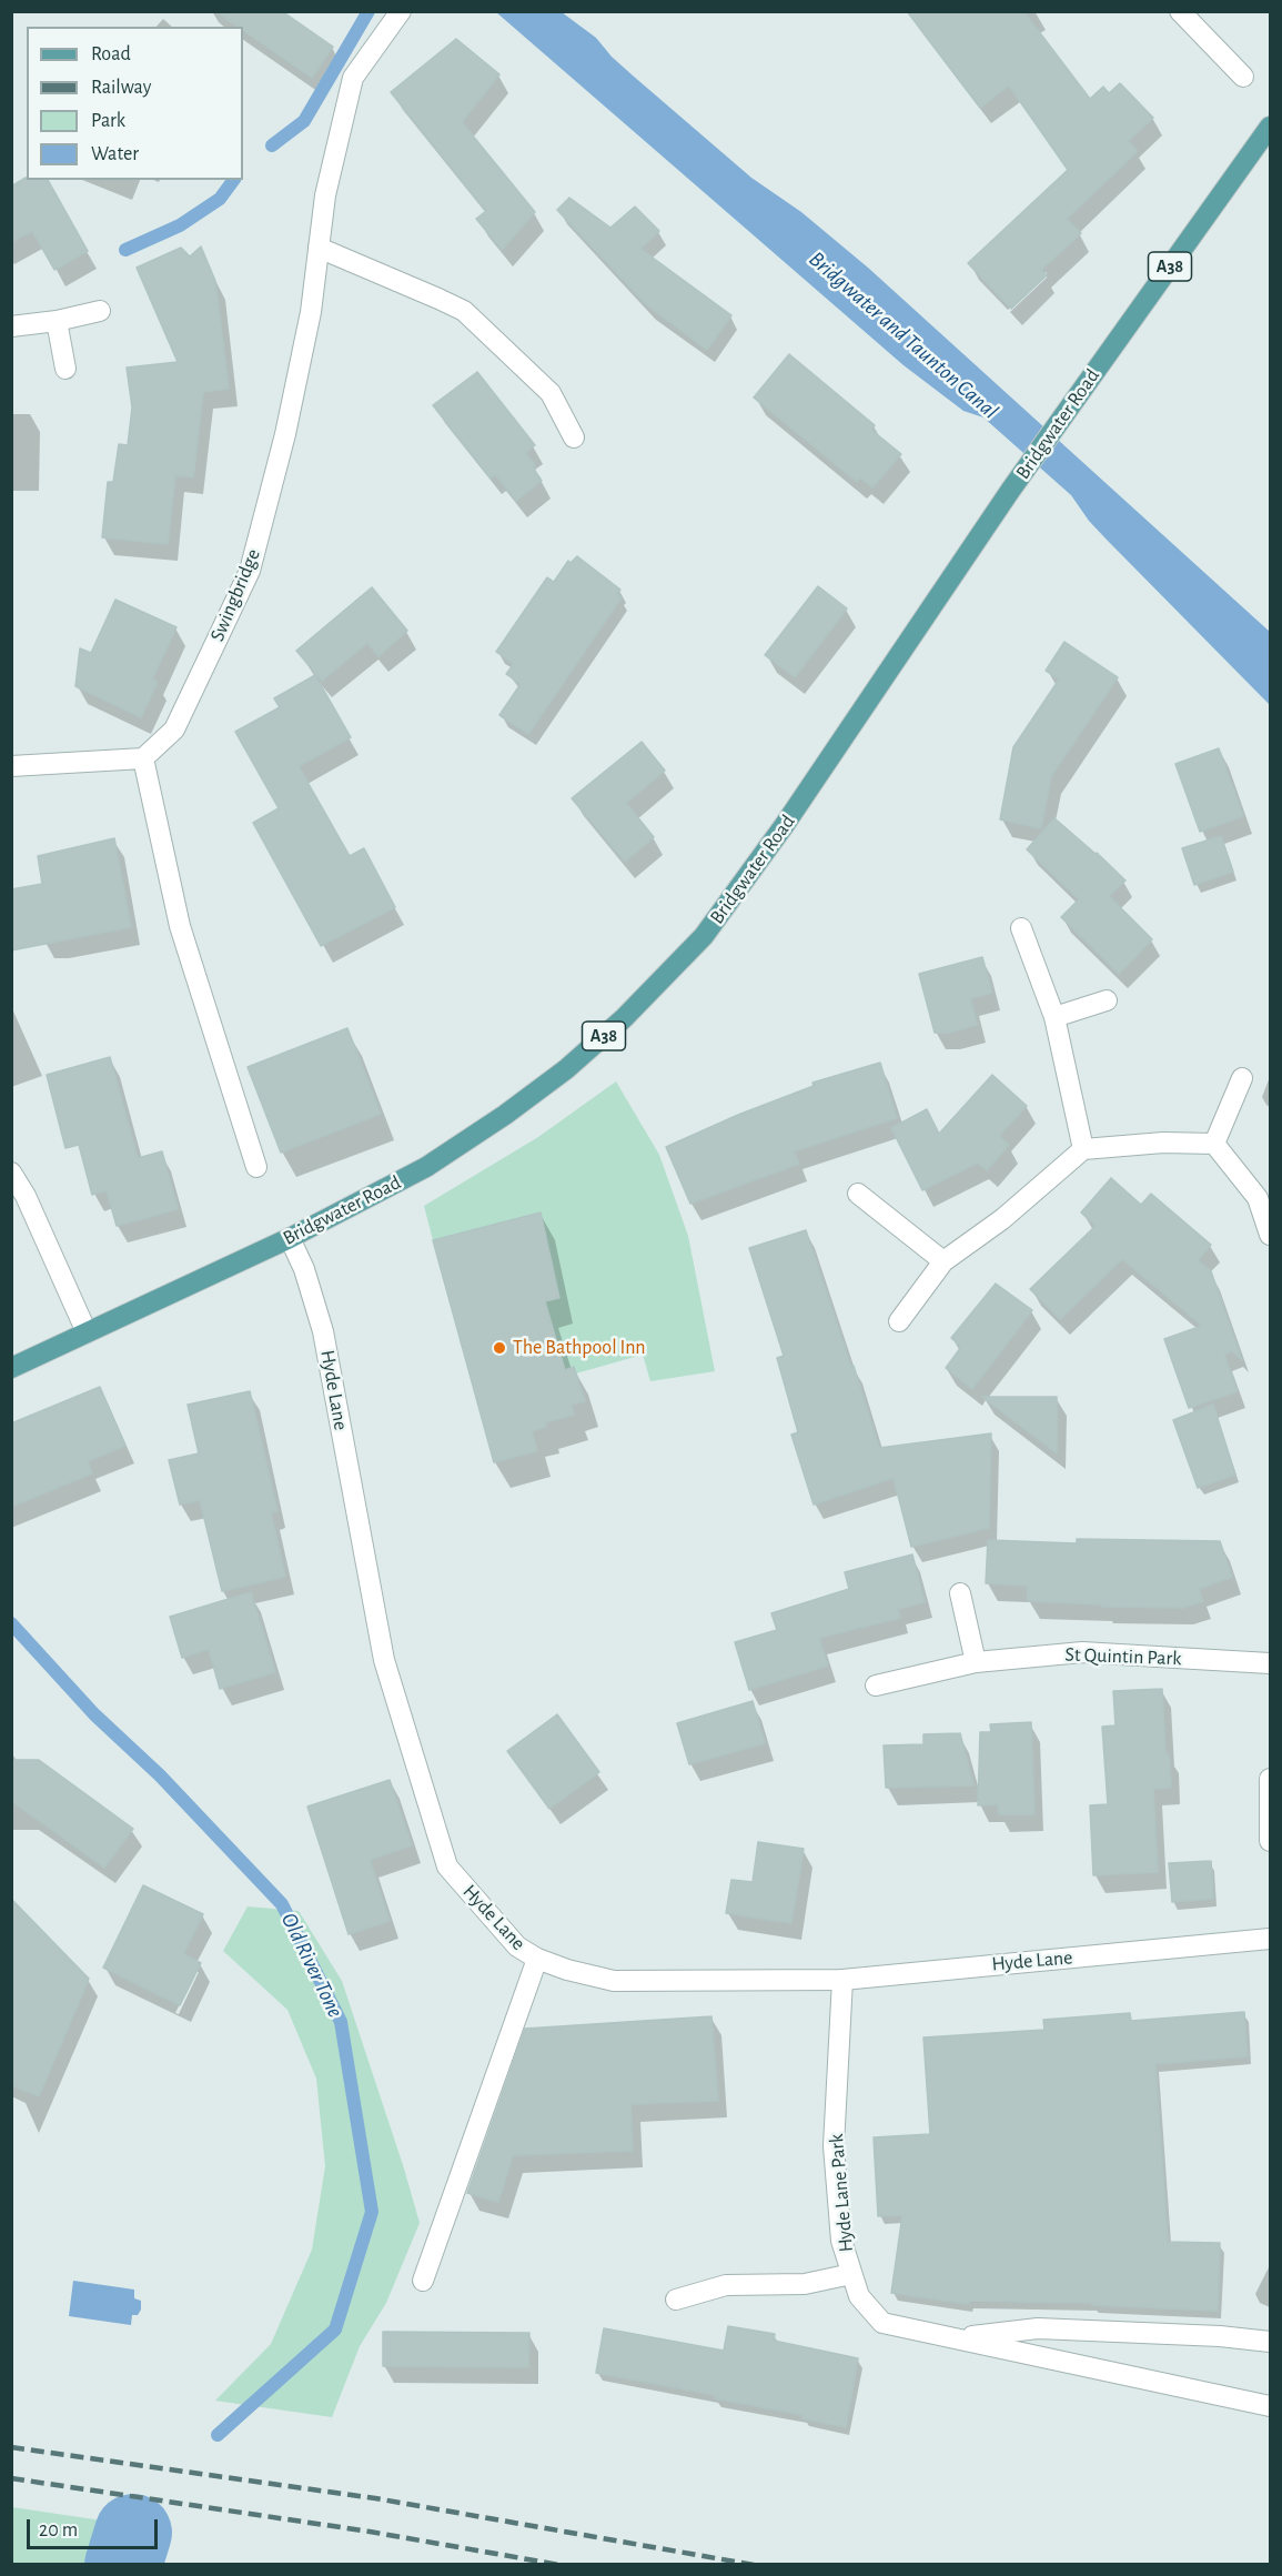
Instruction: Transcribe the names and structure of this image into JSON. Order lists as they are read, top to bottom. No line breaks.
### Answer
{"streets":{"main road":["A38","Bridgwater Road"],"street":["Swingbridge","Hyde Lane","St Quintin Park","Hyde Lane Park"]},"crossings":[["Bridgwater Road","Hyde Lane"],["Hyde Lane","Hyde Lane Park"]],"water":["Bridgwater and Taunton Canal","Old River Tone"],"places":["The Bathpool Inn"],"legend":["Road","Railway","Park","Water"],"scale_bar":"20 m"}
